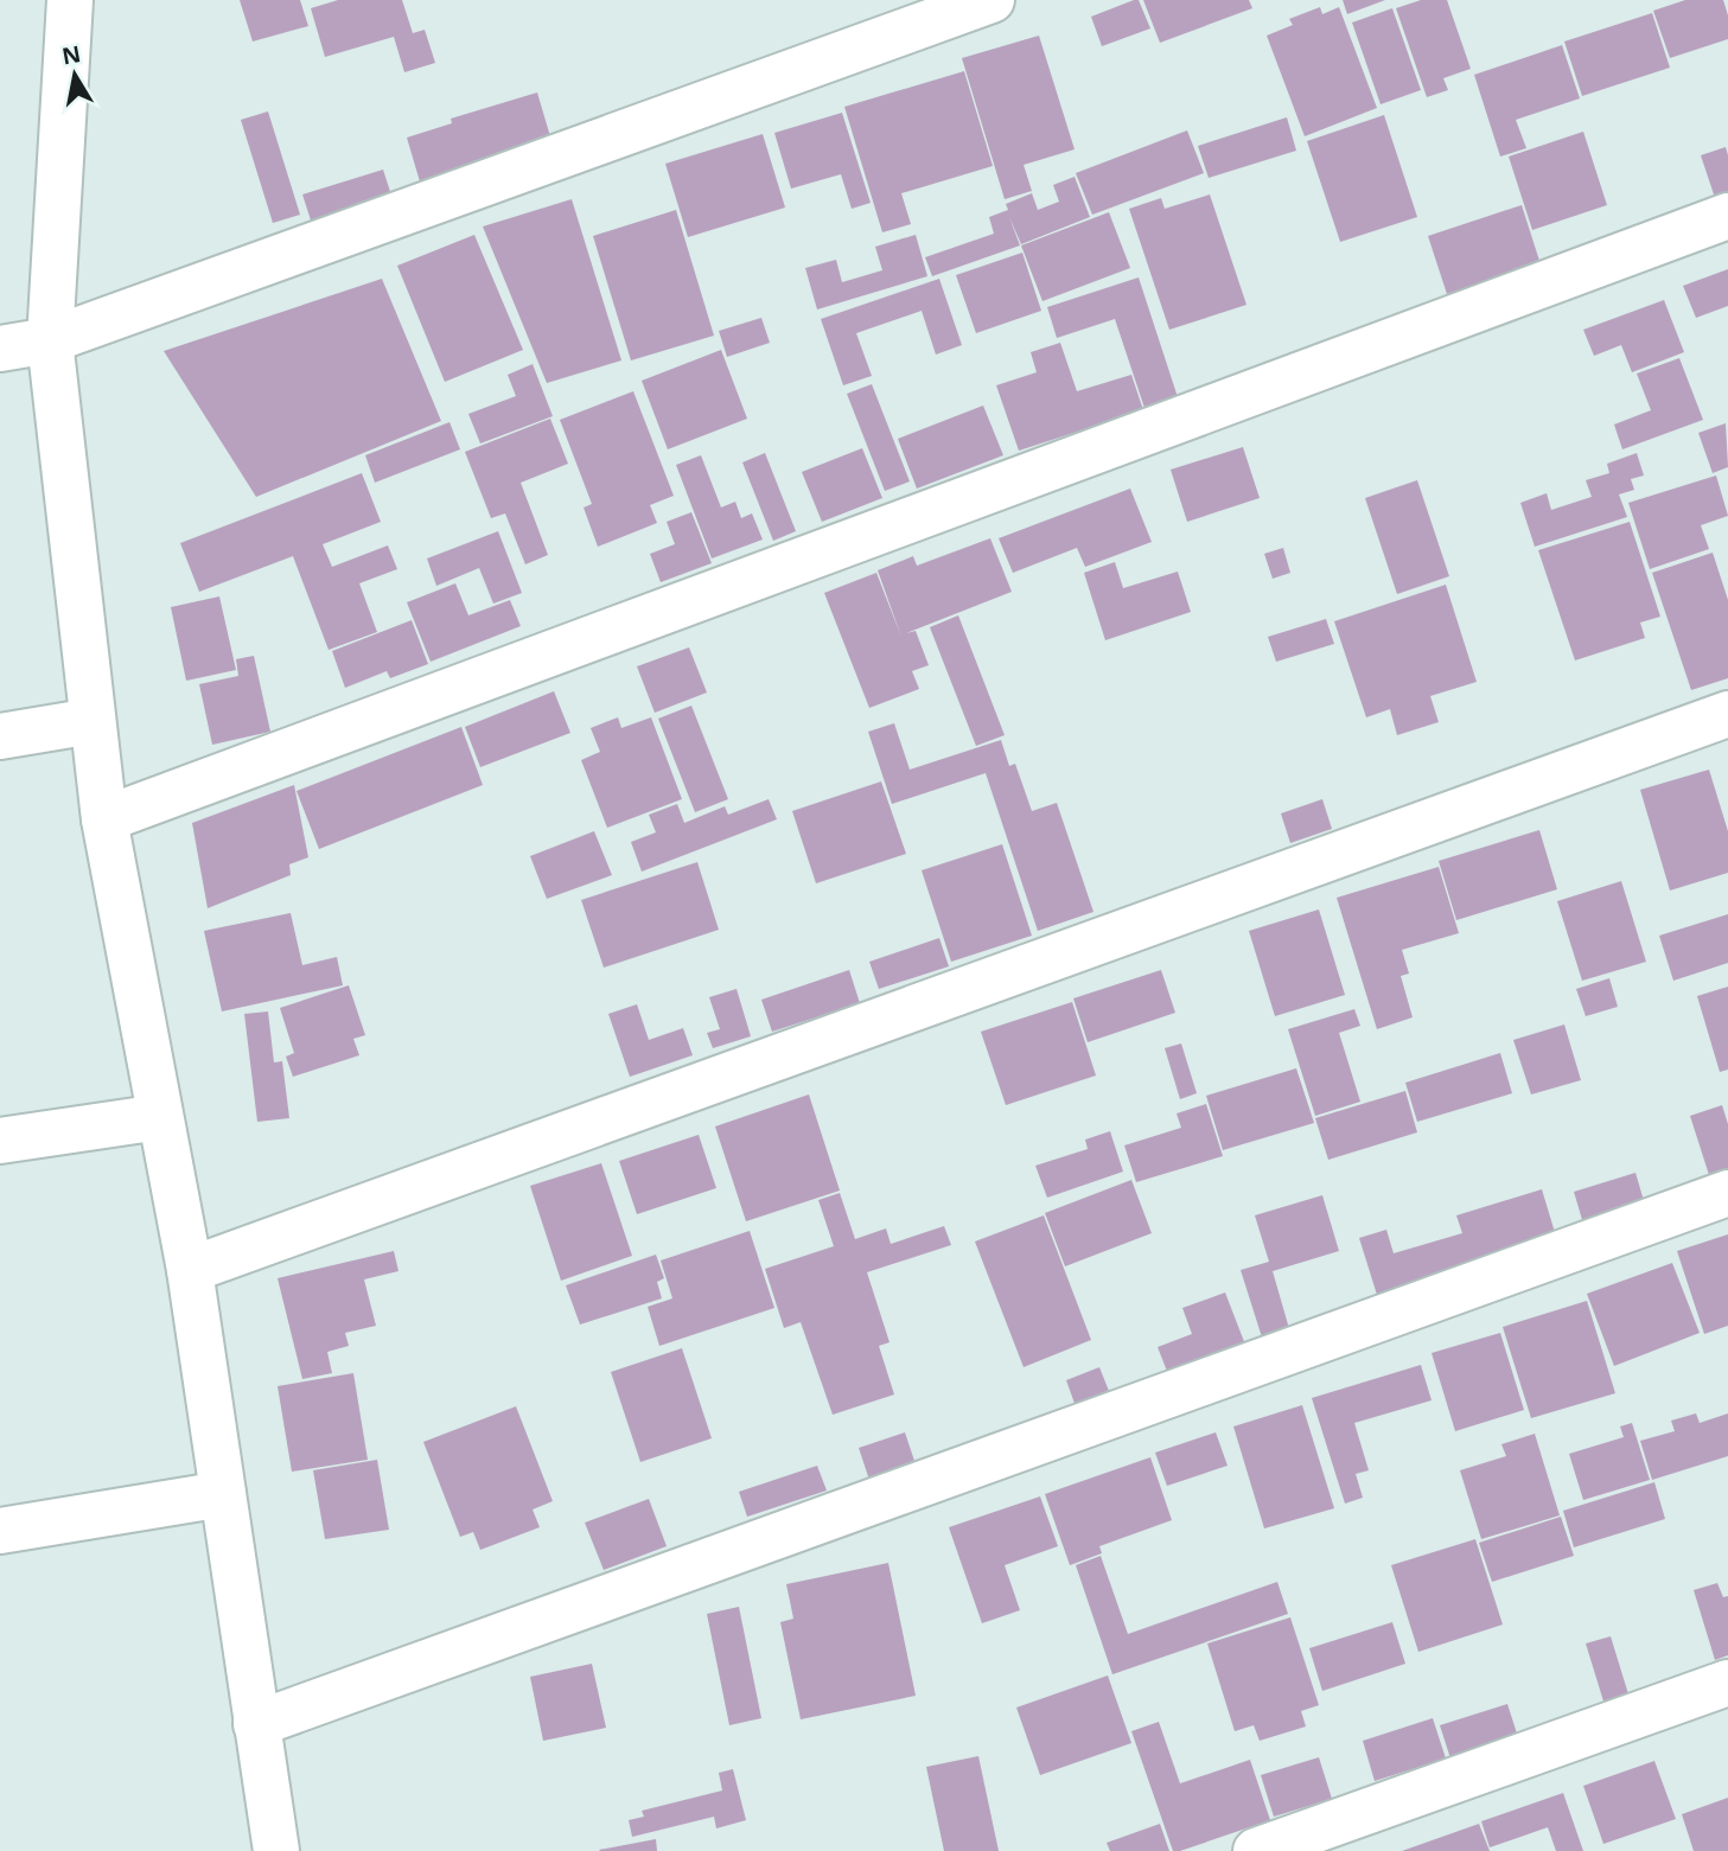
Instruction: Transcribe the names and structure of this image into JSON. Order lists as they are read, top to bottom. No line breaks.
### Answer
{"north":"top"}
